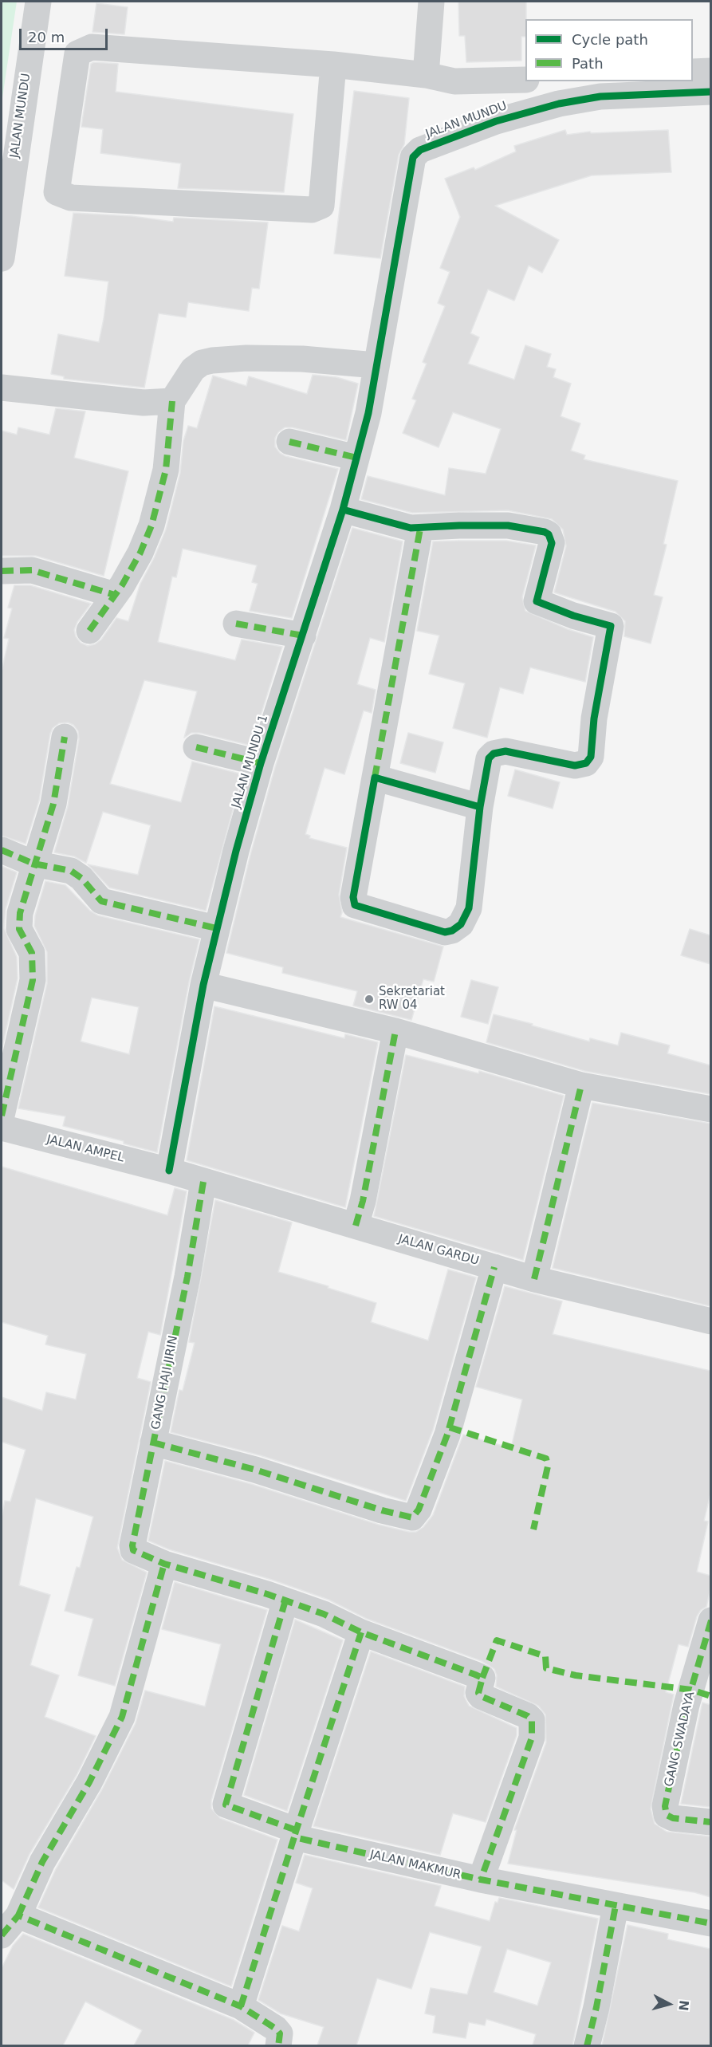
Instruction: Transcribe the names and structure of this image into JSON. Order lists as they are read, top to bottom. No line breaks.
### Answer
{"streets":{"street":["JALAN MUNDU","JALAN MUNDU 1","JALAN AMPEL","JALAN GARDU","GANG HAJI JIRIN","GANG SWADAYA","JALAN MAKMUR"]},"crossings":[["JALAN MUNDU","JALAN MUNDU 1"],["JALAN MUNDU 1","JALAN AMPEL"],["JALAN MUNDU 1","JALAN GARDU"],["JALAN AMPEL","JALAN GARDU"],["JALAN GARDU","GANG HAJI JIRIN"]],"places":["Sekretariat RW 04"],"legend":["Cycle path","Path"],"scale_bar":"20 m","north":"right"}
